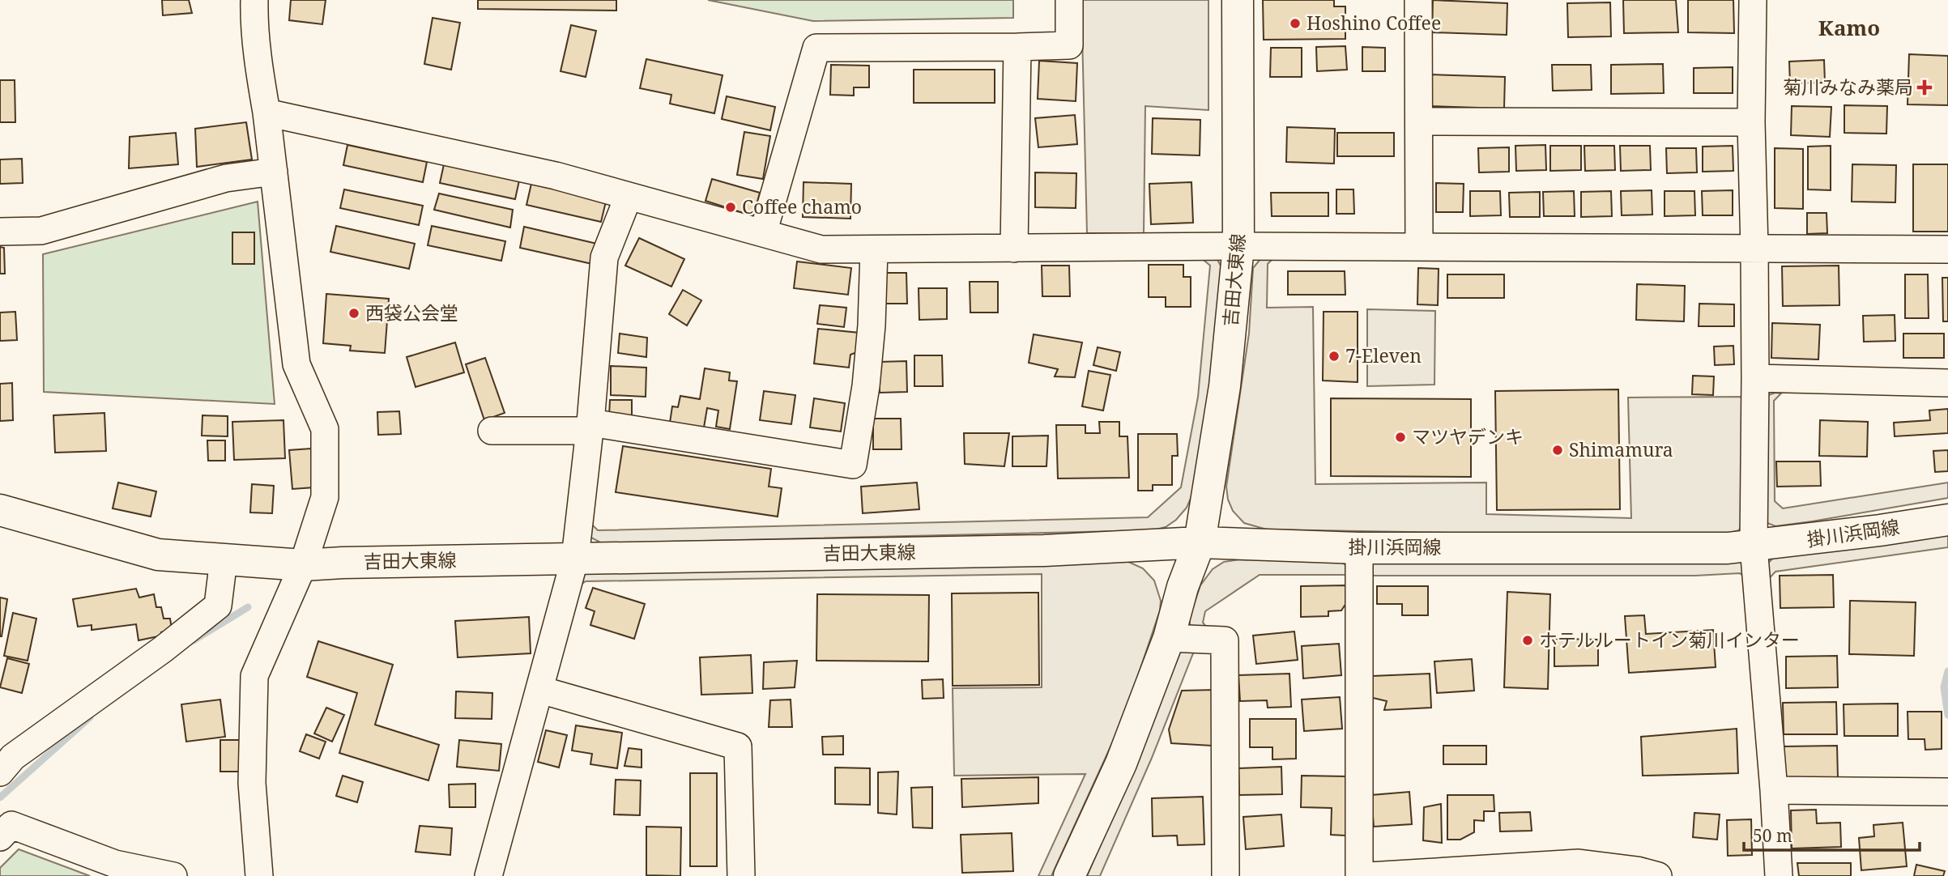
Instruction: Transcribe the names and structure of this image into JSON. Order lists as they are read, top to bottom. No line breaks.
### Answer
{"streets":{"main road":["吉田大東線","掛川浜岡線"]},"crossings":[["吉田大東線","掛川浜岡線"]],"districts":["Kamo"],"places":{"other":["Hoshino Coffee","Coffee chamo","西袋公会堂","7-Eleven","マツヤデンキ","Shimamura","ホテルルートイン菊川インター"],"health":["菊川みなみ薬局"]},"scale_bar":"50 m"}
